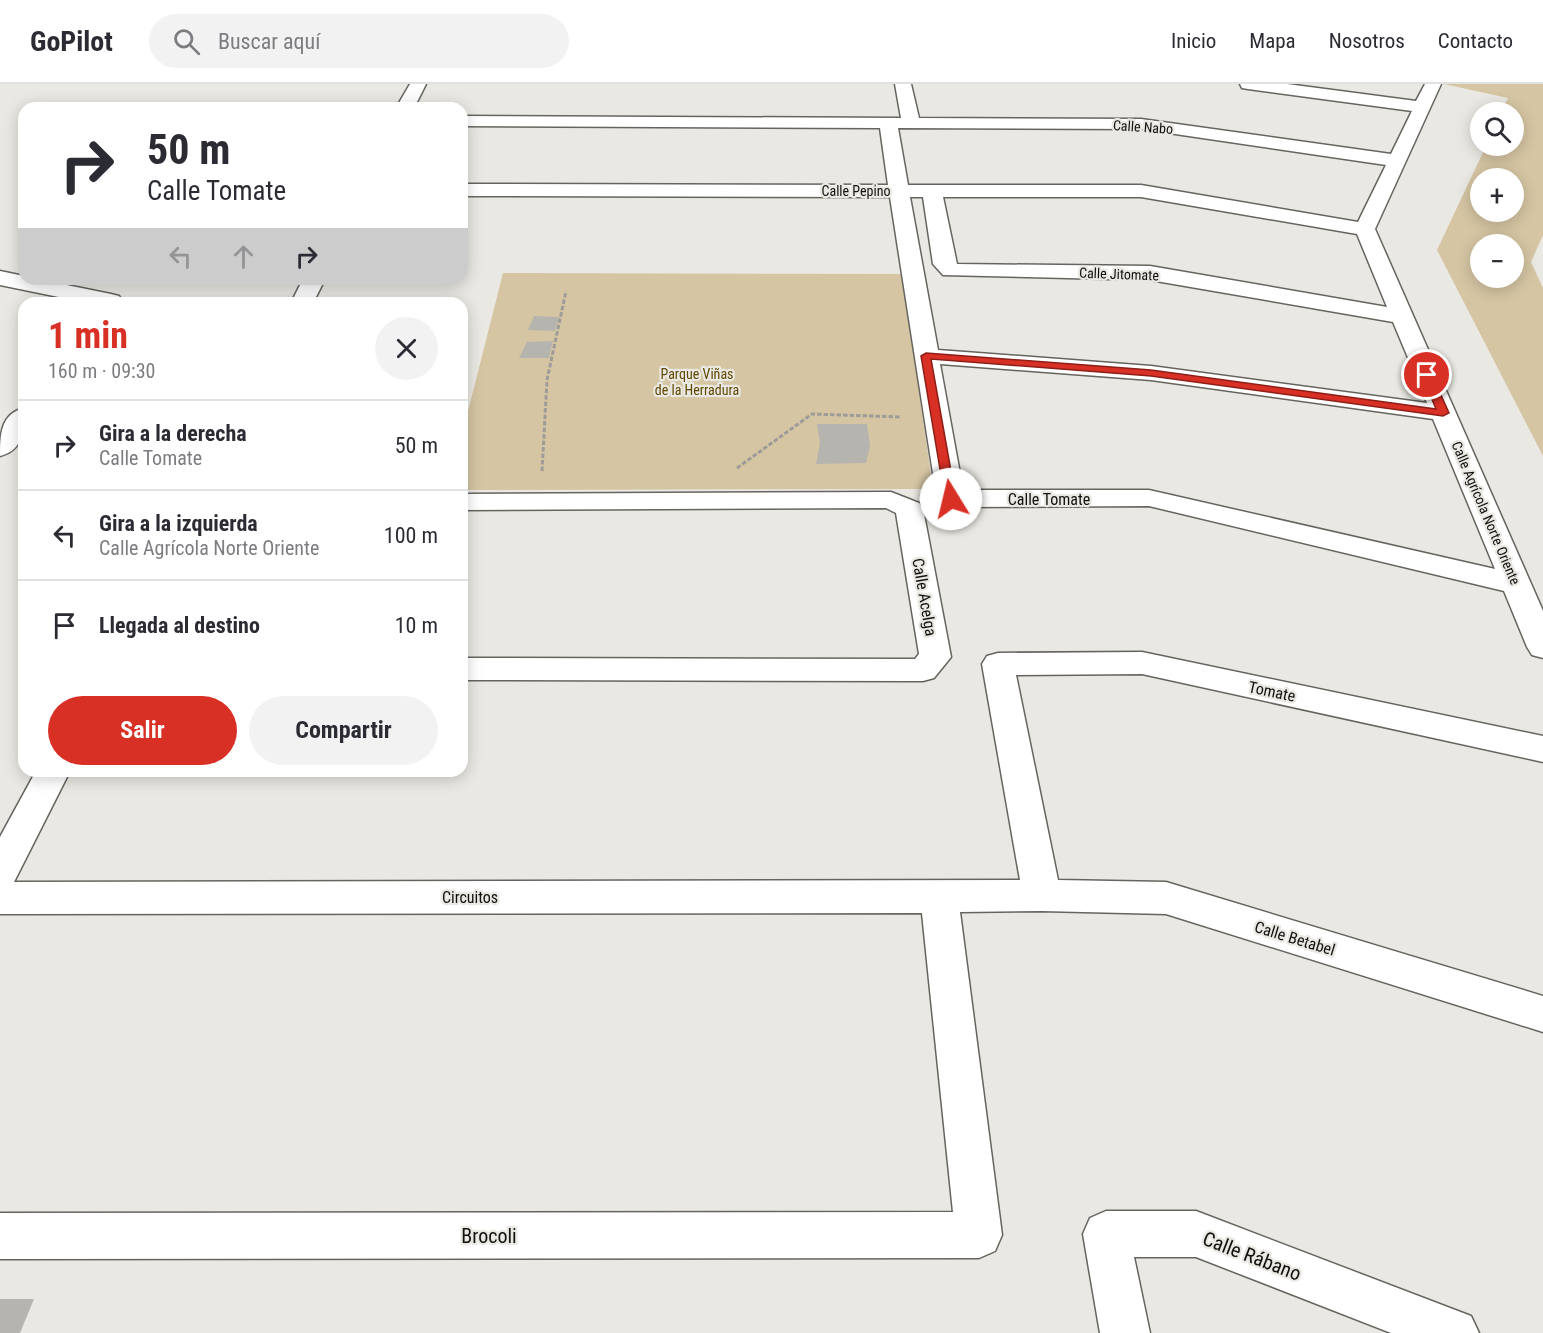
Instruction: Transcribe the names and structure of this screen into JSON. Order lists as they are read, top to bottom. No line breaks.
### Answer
{"streets":{"street":["Calle Nabo","Calle Pepino","Calle Jitomate","Calle Tomate","Calle Agrícola Norte Oriente","Calle Acelga","Tomate","Circuitos","Calle Betabel","Brocoli","Calle Rábano"]},"crossings":[["Calle Nabo","Calle Pepino"],["Calle Pepino","Calle Tomate"],["Calle Jitomate","Calle Agrícola Norte Oriente"],["Calle Tomate","Calle Agrícola Norte Oriente"],["Tomate","Calle Betabel"],["Circuitos","Calle Betabel"],["Circuitos","Brocoli"],["Calle Betabel","Brocoli"]],"parks":["Parque Viñas de la Herradura"],"page":{"header":"GoPilot","search":"Buscar aquí","nav":["Inicio","Mapa","Nosotros","Contacto"],"map_buttons":["+","−"],"turn":["50 m","Calle Tomate"],"heading":["1 min","160 m · 09:30"],"list":[{"name":"Gira a la derecha","note":"Calle Tomate","value":"50 m"},{"name":"Gira a la izquierda","note":"Calle Agrícola Norte Oriente","value":"100 m"},{"name":"Llegada al destino","value":"10 m"}],"buttons":["Salir","Compartir"]}}
